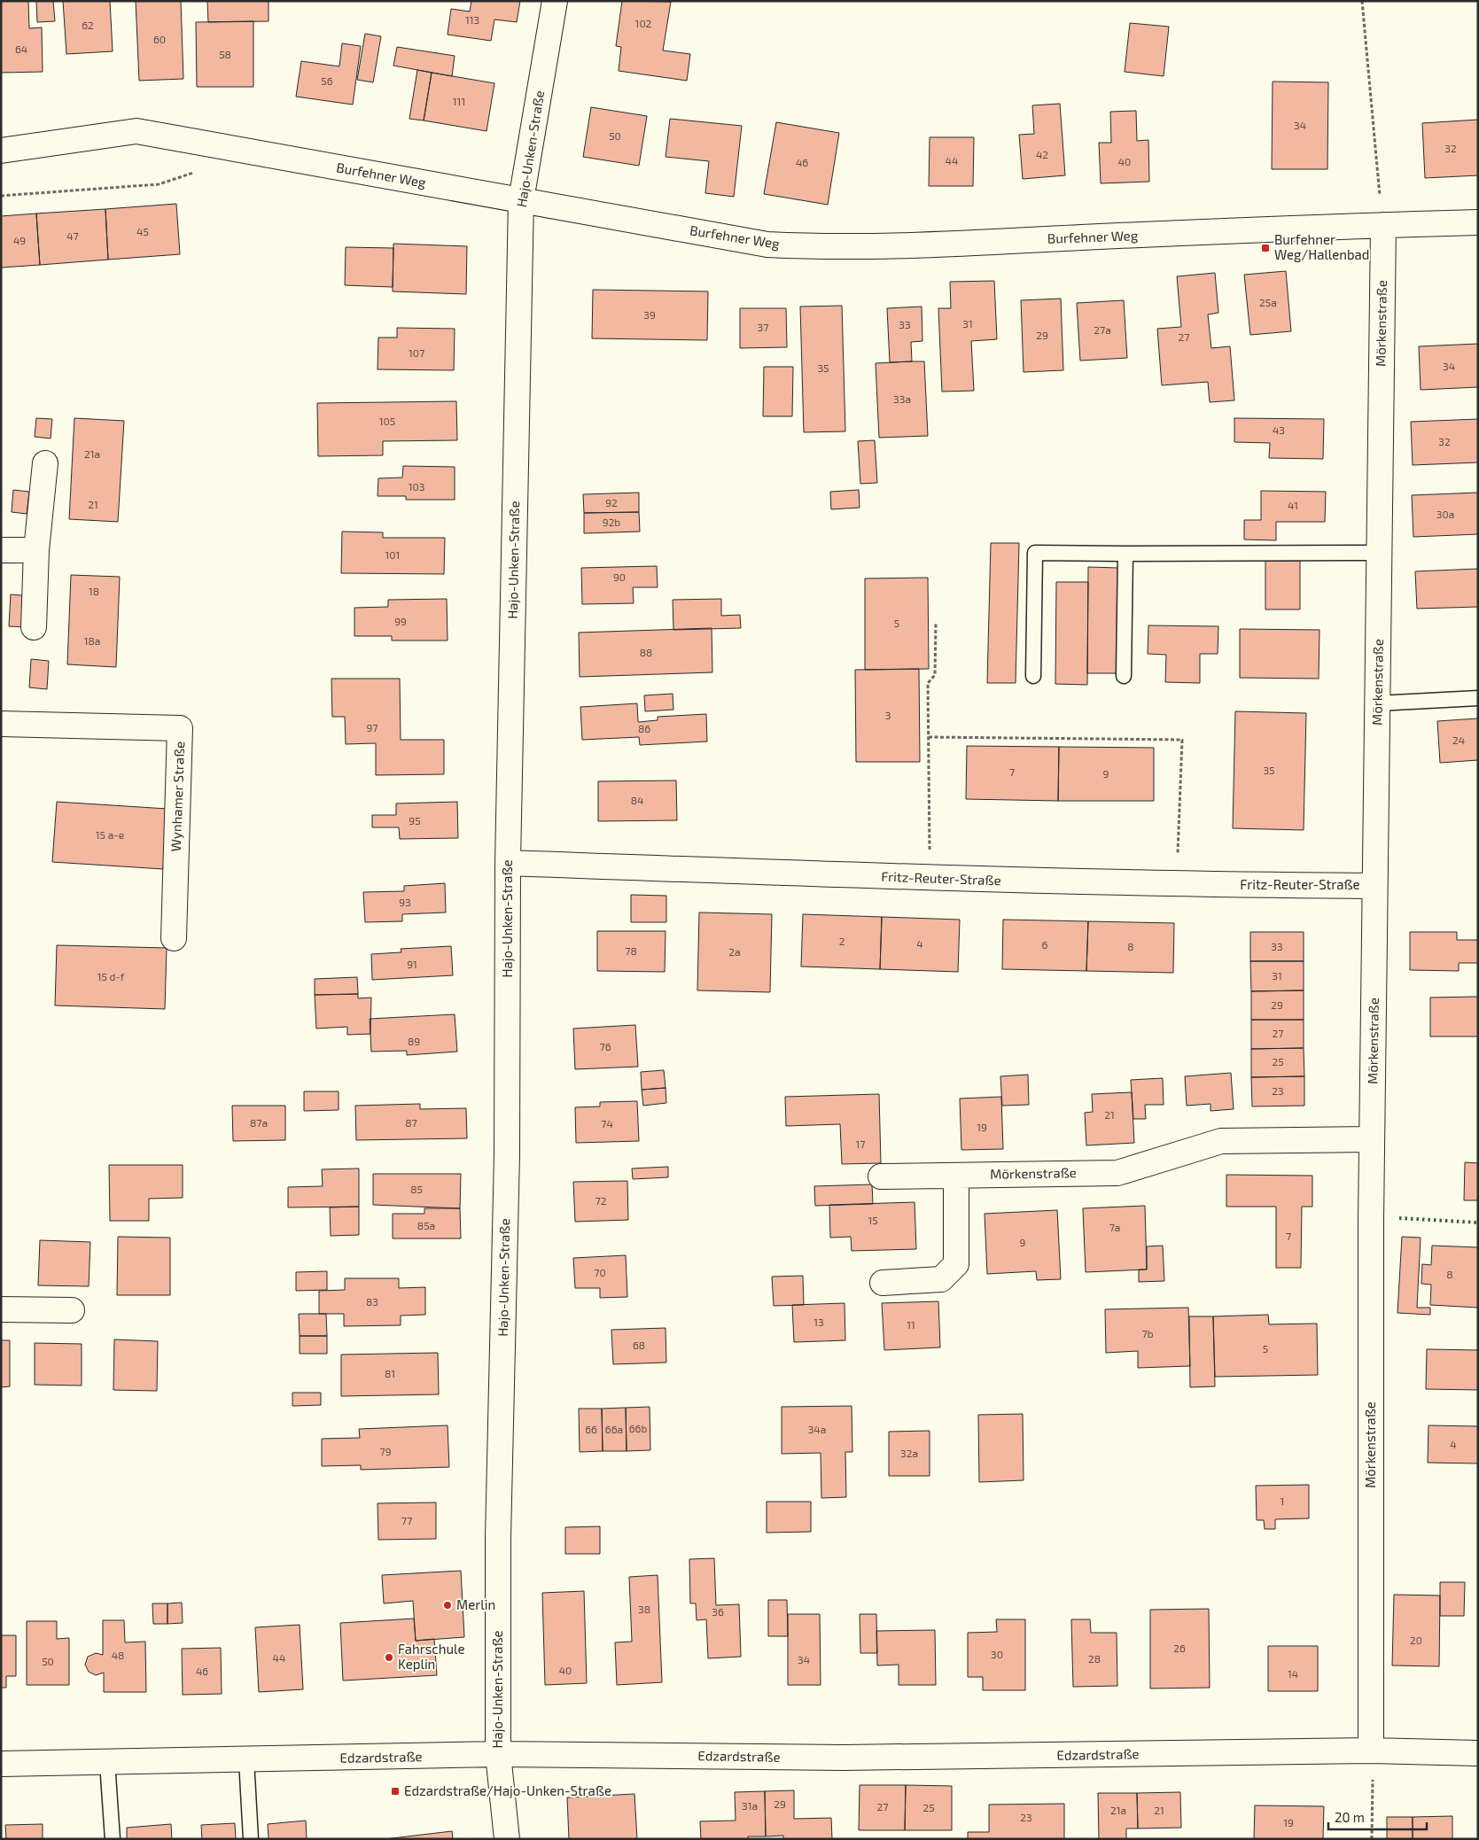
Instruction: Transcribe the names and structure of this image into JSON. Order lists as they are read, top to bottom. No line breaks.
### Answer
{"streets":{"street":["Hajo-Unken-Straße","Burfehner Weg","Mörkenstraße","Wynhamer Straße","Fritz-Reuter-Straße","Edzardstraße"]},"crossings":[["Hajo-Unken-Straße","Burfehner Weg"],["Hajo-Unken-Straße","Fritz-Reuter-Straße"],["Hajo-Unken-Straße","Edzardstraße"],["Burfehner Weg","Mörkenstraße"],["Mörkenstraße","Fritz-Reuter-Straße"],["Mörkenstraße","Edzardstraße"]],"places":{"transit":["Burfehner Weg/Hallenbad","Edzardstraße/Hajo-Unken-Straße"],"other":["Merlin","Fahrschule Keplin"]},"house_numbers":["113","102","62","60","64","58","56","111","34","50","32","42","44","40","46","45","47","49","25a","39","31","33","37","27a","29","27","107","34","35","33a","105","43","32","21a","103","92","21","41","30a","92b","101","90","18","99","5","18a","88","3","97","86","24","35","7","9","84","95","15 a-e","93","2","4","6","8","33","78","2a","91","31","15 d-f","29","27","89","76","25","23","21","87a","87","74","19","17","85","72","15","85a","7a","7","9","70","8","83","13","11","7b","68","5","81","66b","66","66a","34a","4","79","32a","1","77","38","36","20","26","30","48","44","28","34","50","40","46","14","29","31a","27","25","21a","21","23","19"],"scale_bar":"20 m"}
